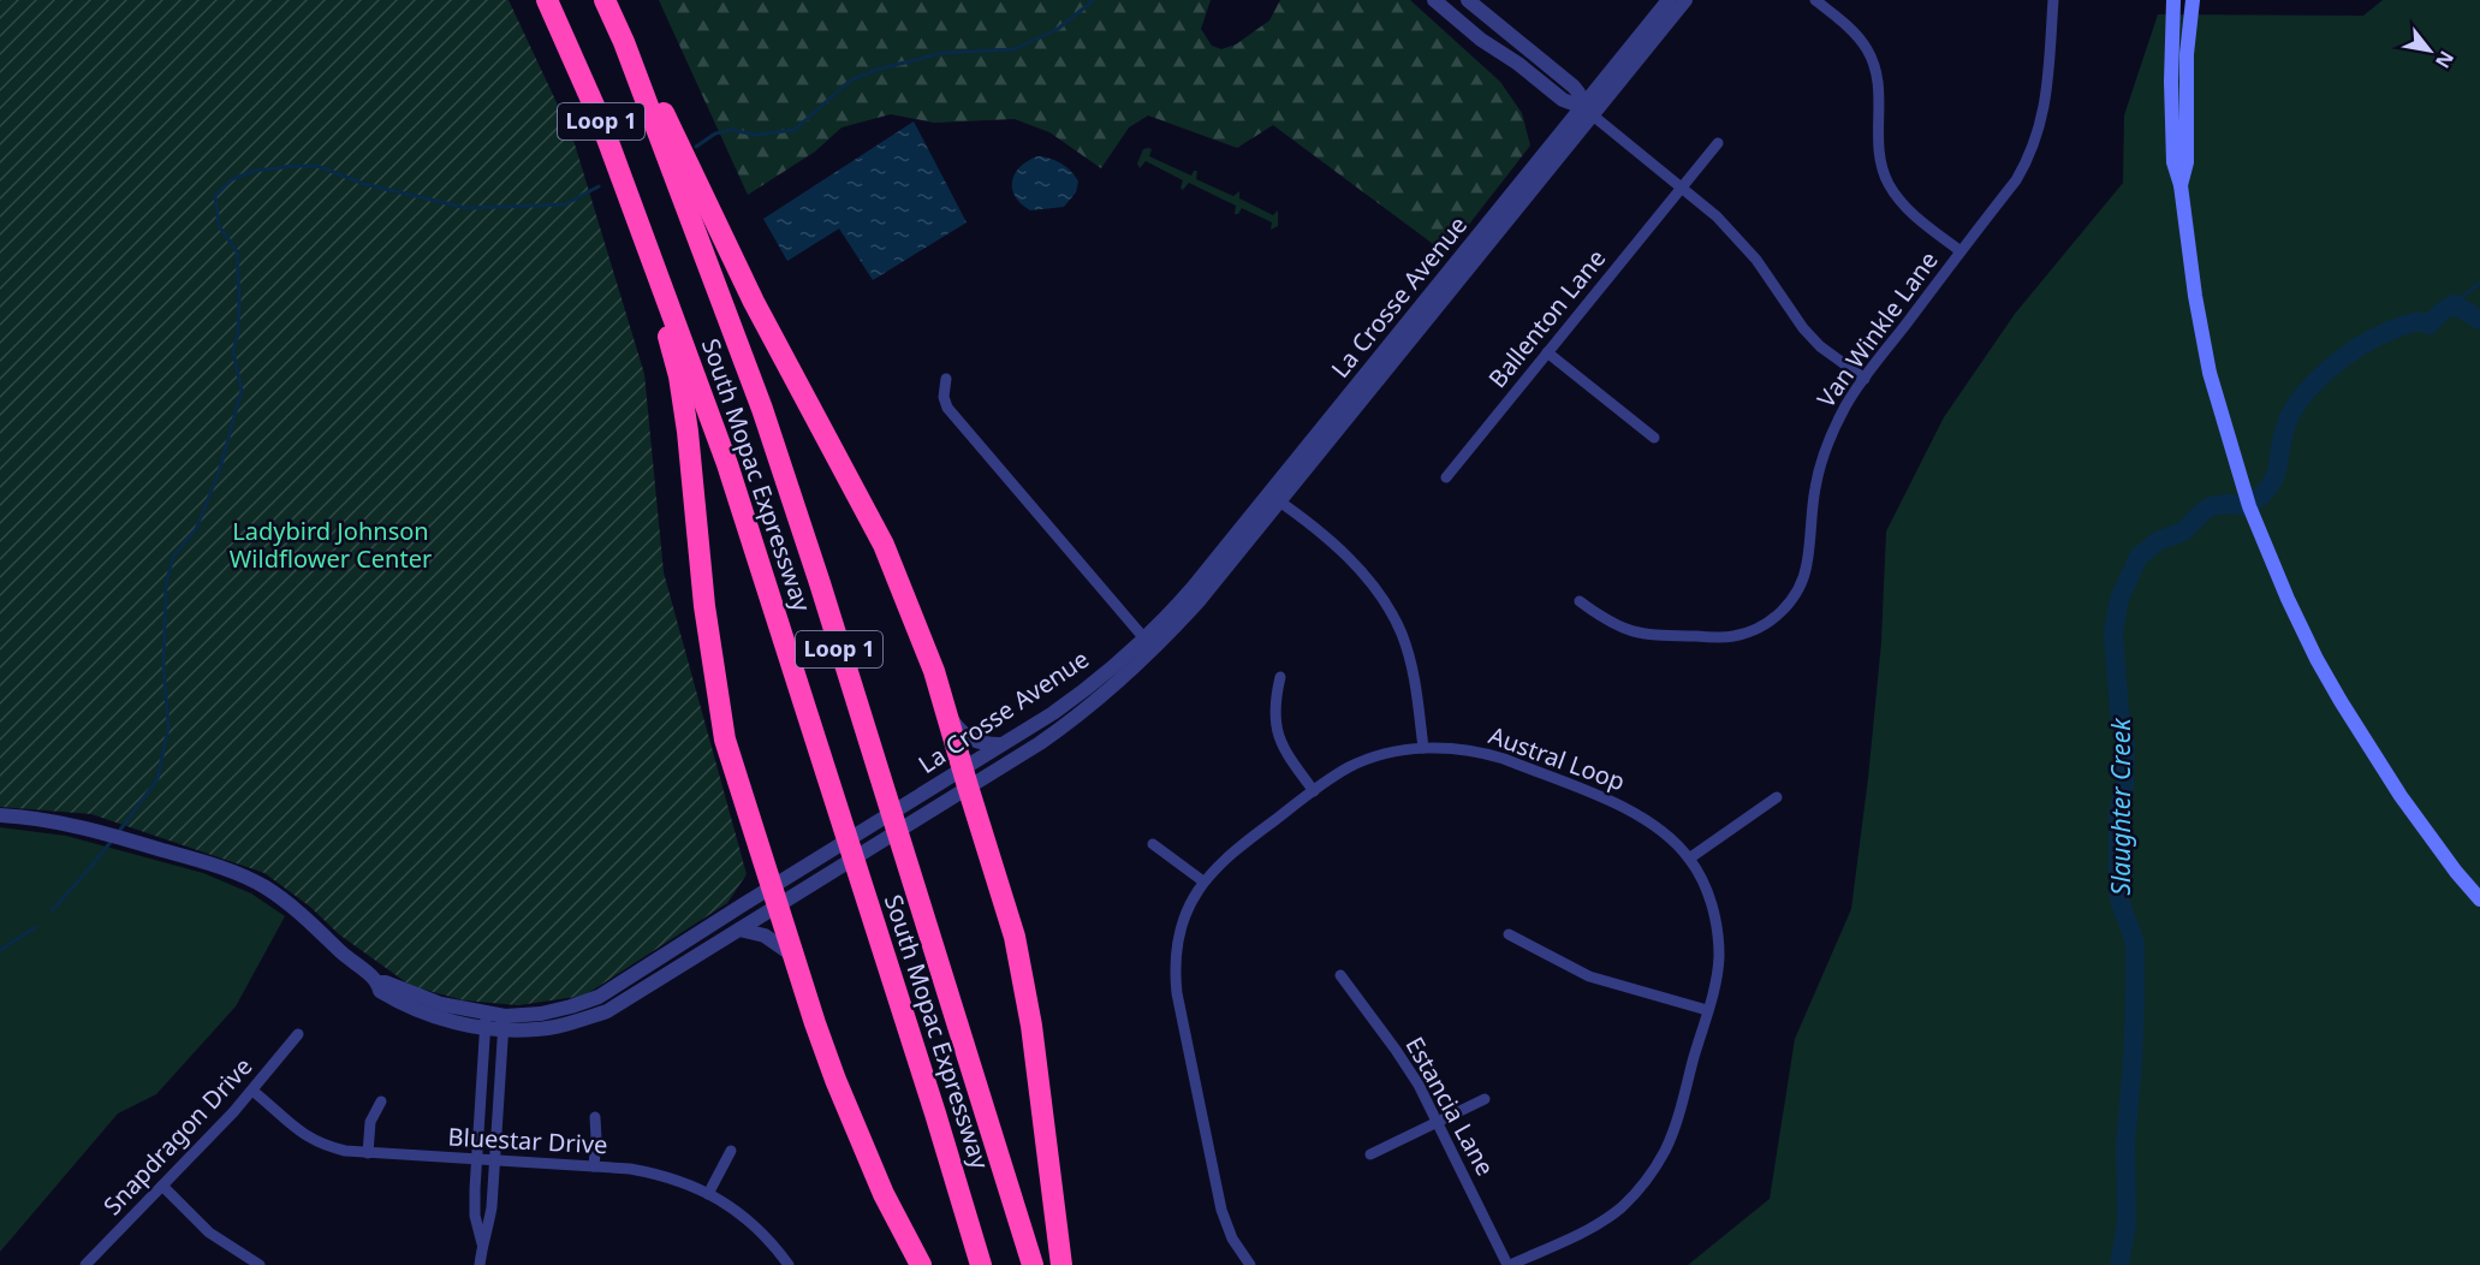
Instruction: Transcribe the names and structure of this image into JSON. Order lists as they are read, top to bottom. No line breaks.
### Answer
{"streets":{"highway":["Loop 1","South Mopac Expressway"],"street":["La Crosse Avenue","Ballenton Lane","Van Winkle Lane","Austral Loop","Estancia Lane","Snapdragon Drive","Bluestar Drive"]},"crossings":[["Austral Loop","Estancia Lane"],["Snapdragon Drive","Bluestar Drive"]],"water":["Slaughter Creek"],"parks":["Ladybird Johnson Wildflower Center"],"north":"bottom right"}
